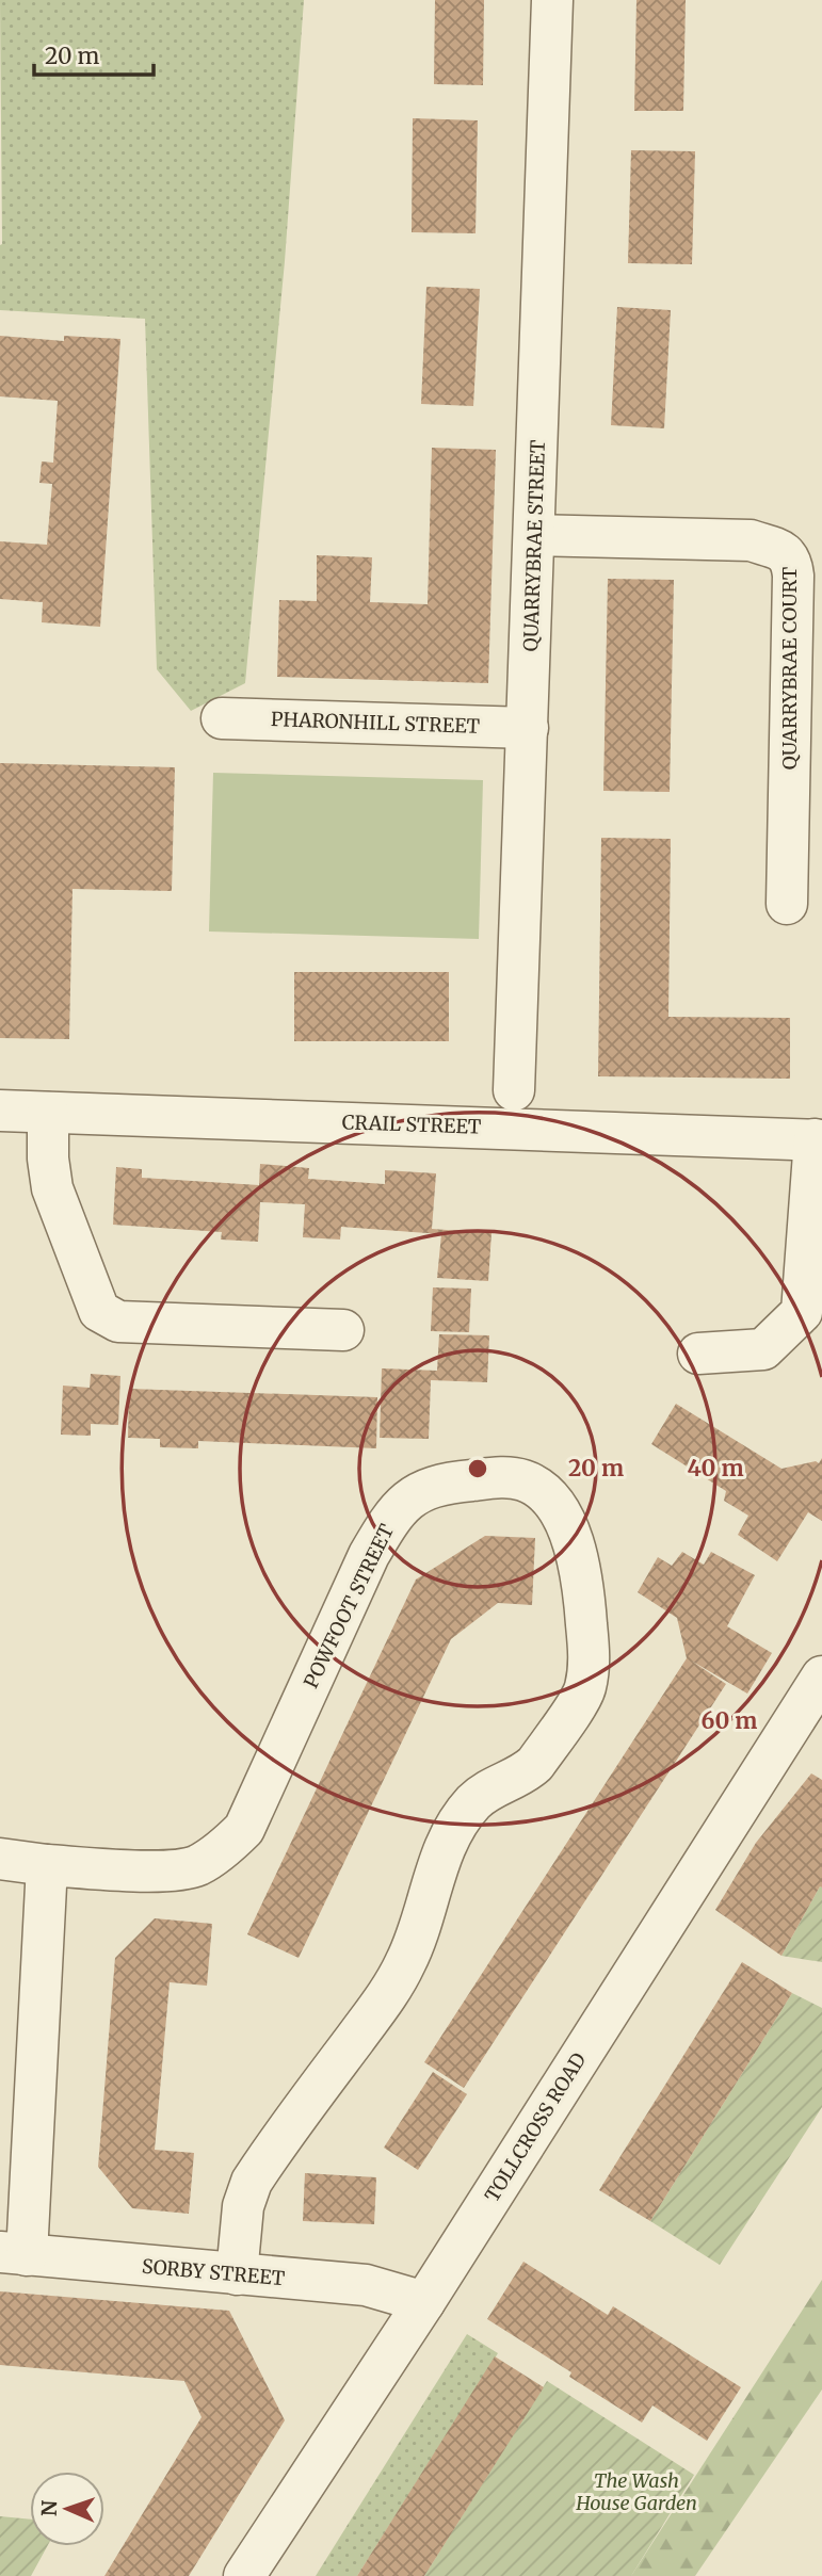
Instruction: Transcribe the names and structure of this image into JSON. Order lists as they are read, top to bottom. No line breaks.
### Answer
{"streets":{"street":["QUARRYBRAE STREET","QUARRYBRAE COURT","PHARONHILL STREET","CRAIL STREET","POWFOOT STREET","TOLLCROSS ROAD","SORBY STREET"]},"crossings":[["QUARRYBRAE STREET","QUARRYBRAE COURT"],["QUARRYBRAE STREET","PHARONHILL STREET"],["POWFOOT STREET","SORBY STREET"],["TOLLCROSS ROAD","SORBY STREET"]],"parks":["The Wash House Garden"],"scale_bar":"20 m","north":"left","rings":["20 m","40 m","60 m"]}
